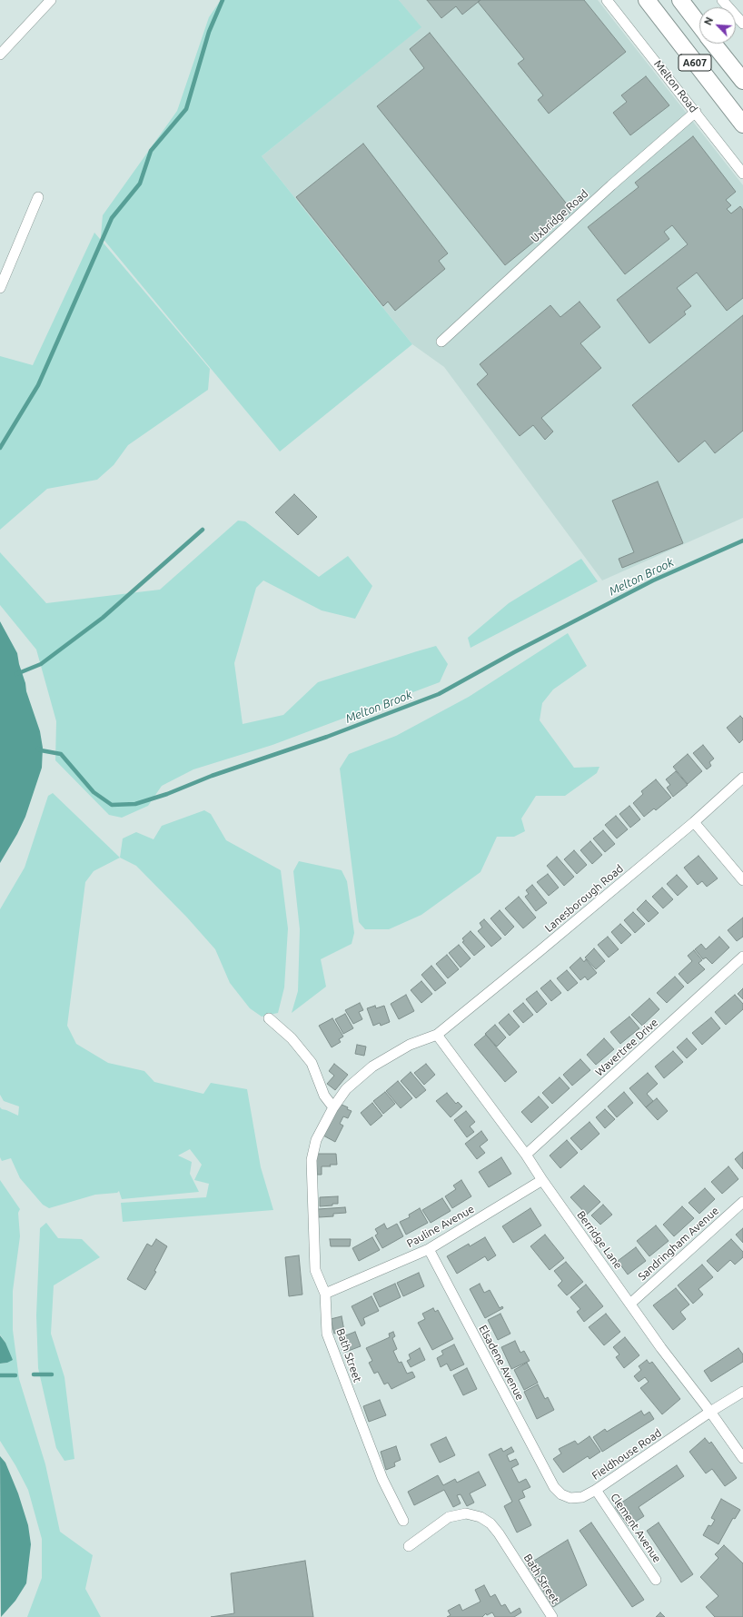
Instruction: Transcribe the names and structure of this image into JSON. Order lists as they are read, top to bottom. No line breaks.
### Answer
{"streets":{"main road":["A607"],"street":["Melton Road","Uxbridge Road","Lanesborough Road","Wavertree Drive","Pauline Avenue","Berridge Lane","Sandringham Avenue","Bath Street","Elsadene Avenue","Fieldhouse Road","Clement Avenue"]},"crossings":[["Melton Road","Uxbridge Road"],["Lanesborough Road","Berridge Lane"],["Lanesborough Road","Bath Street"],["Wavertree Drive","Berridge Lane"],["Pauline Avenue","Berridge Lane"],["Pauline Avenue","Bath Street"],["Pauline Avenue","Elsadene Avenue"],["Berridge Lane","Sandringham Avenue"],["Berridge Lane","Bath Street"],["Berridge Lane","Fieldhouse Road"],["Elsadene Avenue","Fieldhouse Road"],["Fieldhouse Road","Clement Avenue"]],"water":["Melton Brook"],"north":"top left"}
